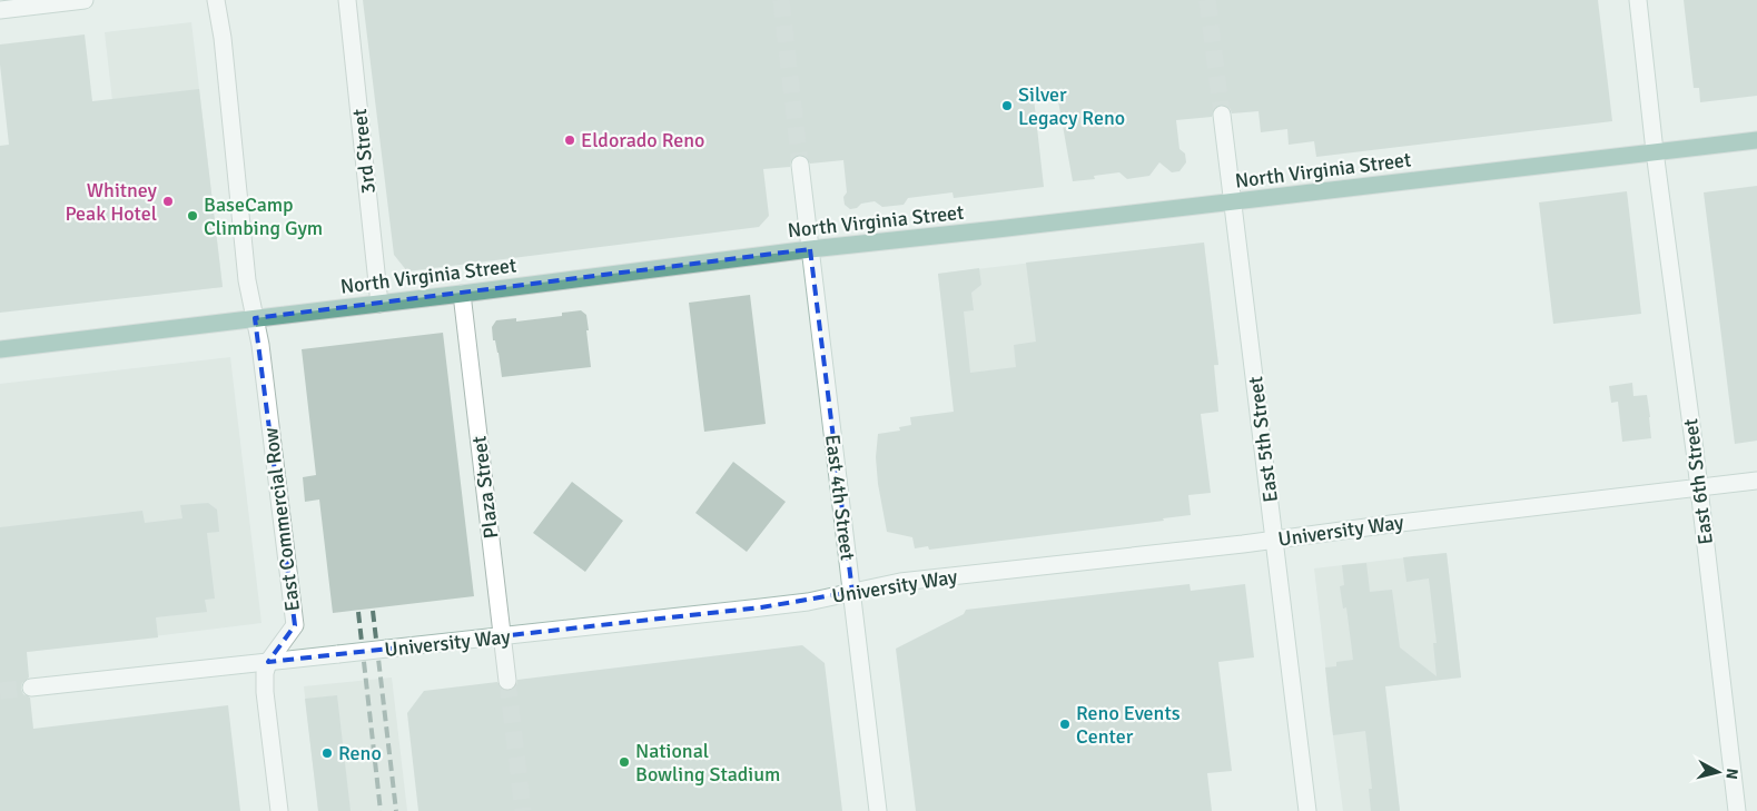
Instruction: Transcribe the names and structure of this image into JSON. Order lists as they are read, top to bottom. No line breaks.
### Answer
{"streets":{"main road":["3rd Street","North Virginia Street","East 5th Street","East 6th Street","Plaza Street","East 4th Street","East Commercial Row","University Way"]},"crossings":[["3rd Street","North Virginia Street"],["North Virginia Street","East 5th Street"],["North Virginia Street","East 6th Street"],["North Virginia Street","Plaza Street"],["North Virginia Street","East 4th Street"],["North Virginia Street","East Commercial Row"],["East 5th Street","University Way"],["East 6th Street","University Way"],["Plaza Street","University Way"],["East 4th Street","University Way"],["East Commercial Row","University Way"]],"places":["Silver Legacy Reno","Eldorado Reno","Whitney Peak Hotel","BaseCamp Climbing Gym","Reno Events Center","Reno","National Bowling Stadium"],"north":"right"}
